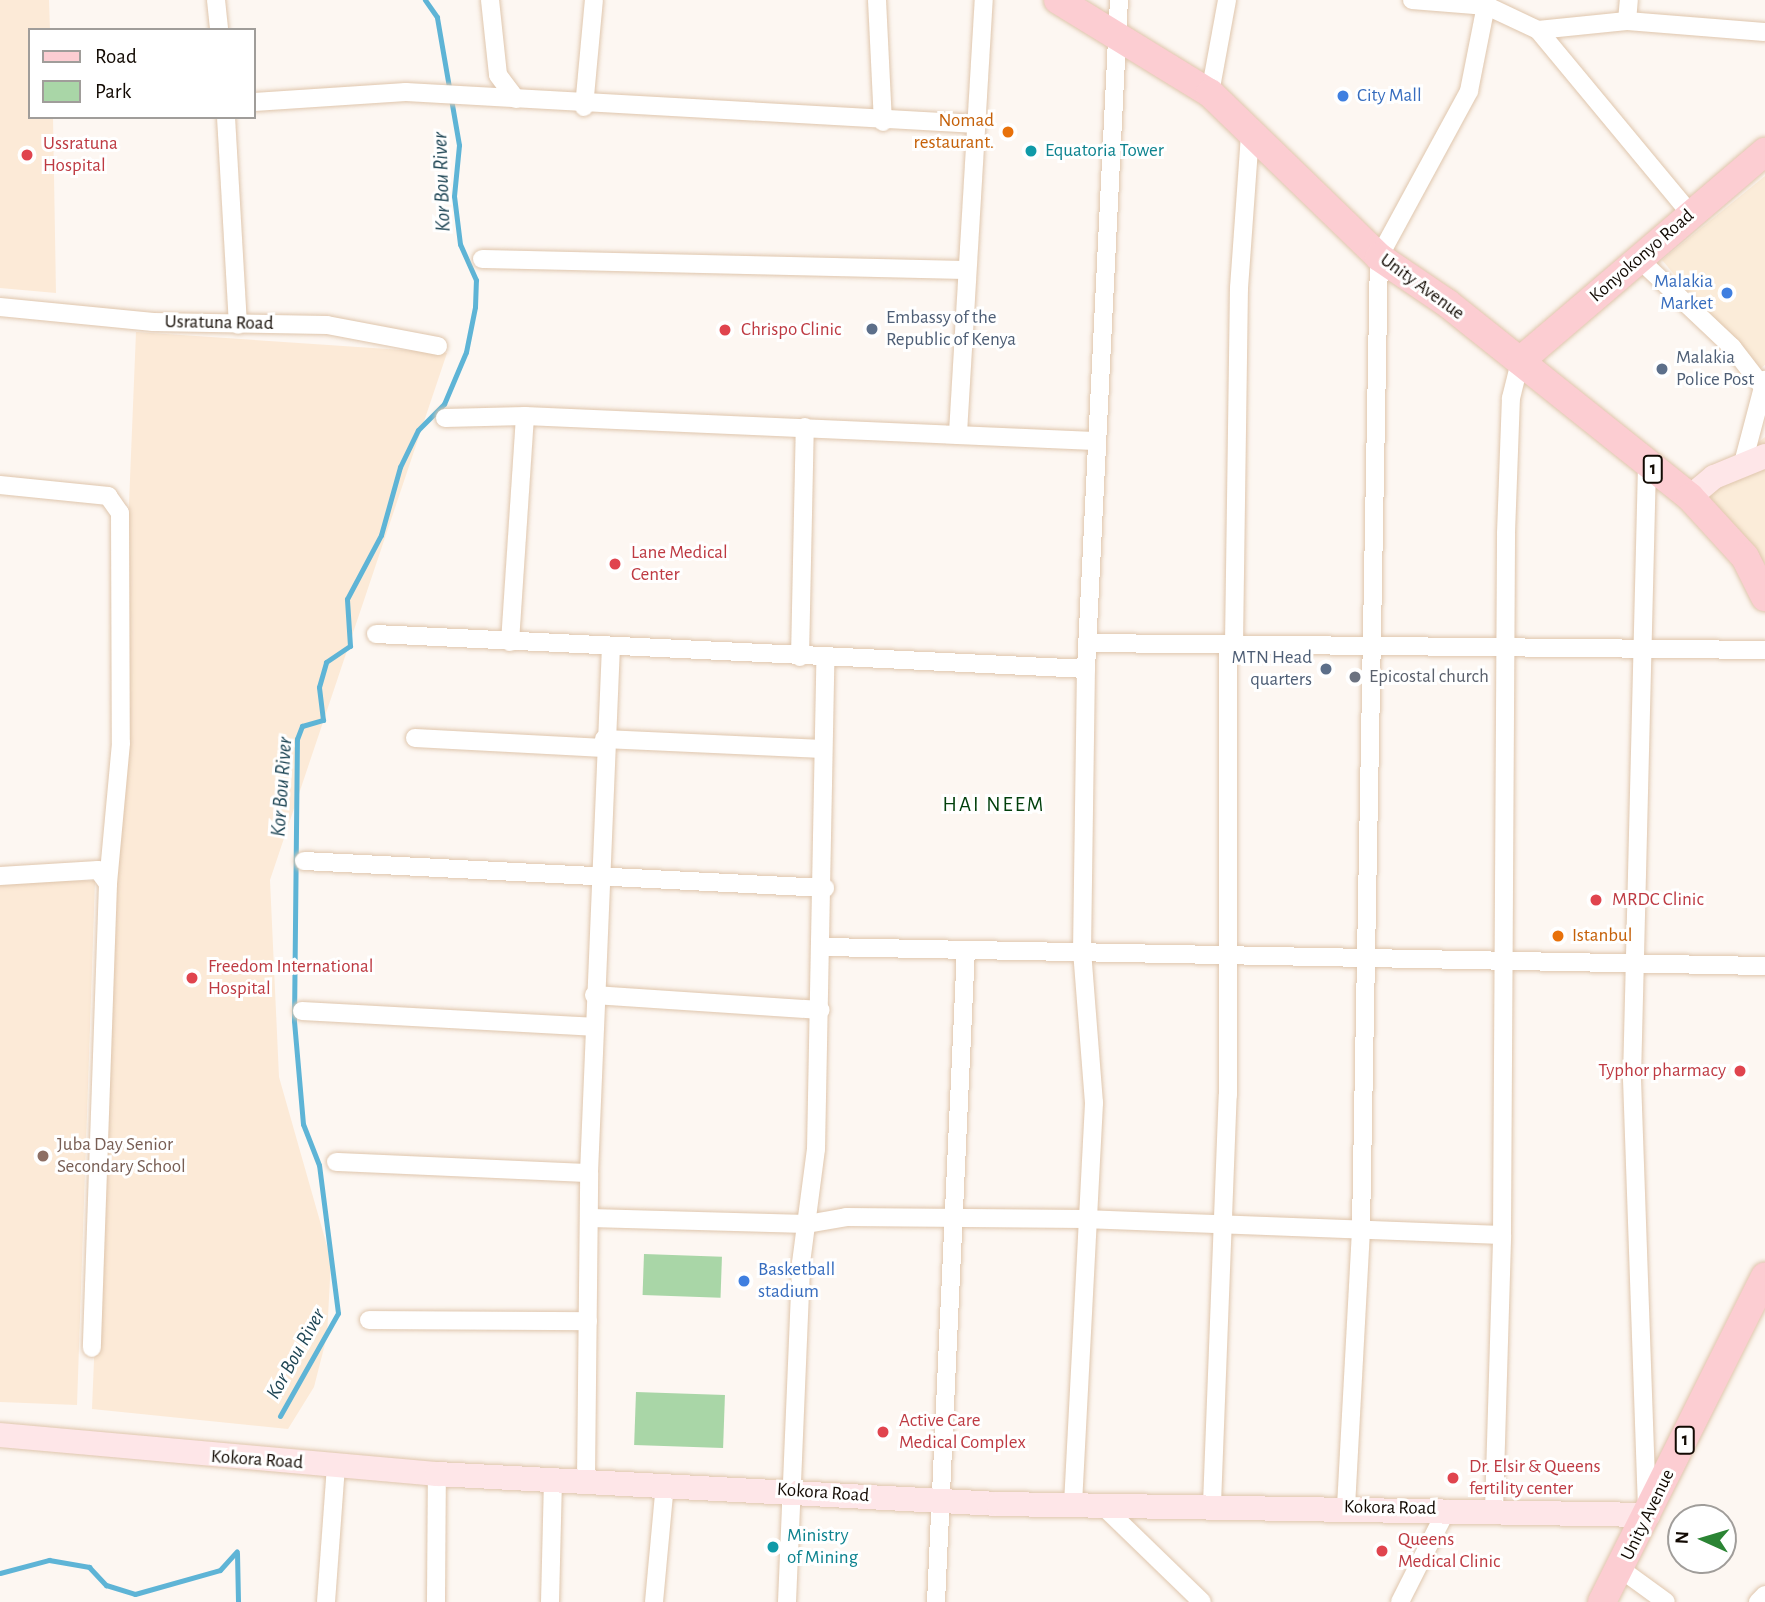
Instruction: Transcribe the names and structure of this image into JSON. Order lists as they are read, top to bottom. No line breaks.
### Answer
{"streets":{"main road":["Konyokonyo Road","Unity Avenue","1"],"street":["Usratuna Road","Kokora Road"]},"crossings":[["Konyokonyo Road","Unity Avenue"],["Unity Avenue","Kokora Road"]],"districts":["HAI NEEM"],"water":["Kor Bou River"],"places":["City Mall","Nomad restaurant.","Equatoria Tower","Ussratuna Hospital","Malakia Market","Embassy of the Republic of Kenya","Chrispo Clinic","Malakia Police Post","Lane Medical Center","MTN Head quarters","Epicostal church","MRDC Clinic","Istanbul","Freedom International Hospital","Typhor pharmacy","Juba Day Senior Secondary School","Basketball stadium","Active Care Medical Complex","Dr. Elsir & Queens fertility center","Ministry of Mining","Queens Medical Clinic"],"legend":["Road","Park"],"north":"left"}
